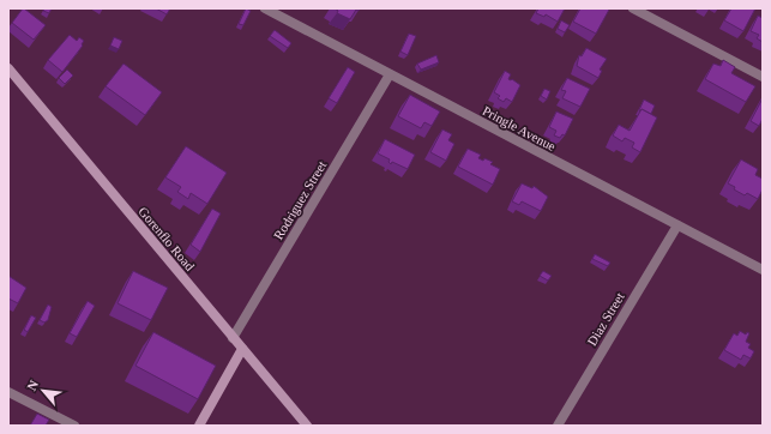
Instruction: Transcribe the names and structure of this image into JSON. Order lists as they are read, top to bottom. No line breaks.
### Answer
{"streets":{"main road":["Gorenflo Road"],"street":["Pringle Avenue","Rodriguez Street","Diaz Street"]},"crossings":[["Pringle Avenue","Rodriguez Street"],["Pringle Avenue","Diaz Street"],["Rodriguez Street","Gorenflo Road"]],"north":"top left"}
